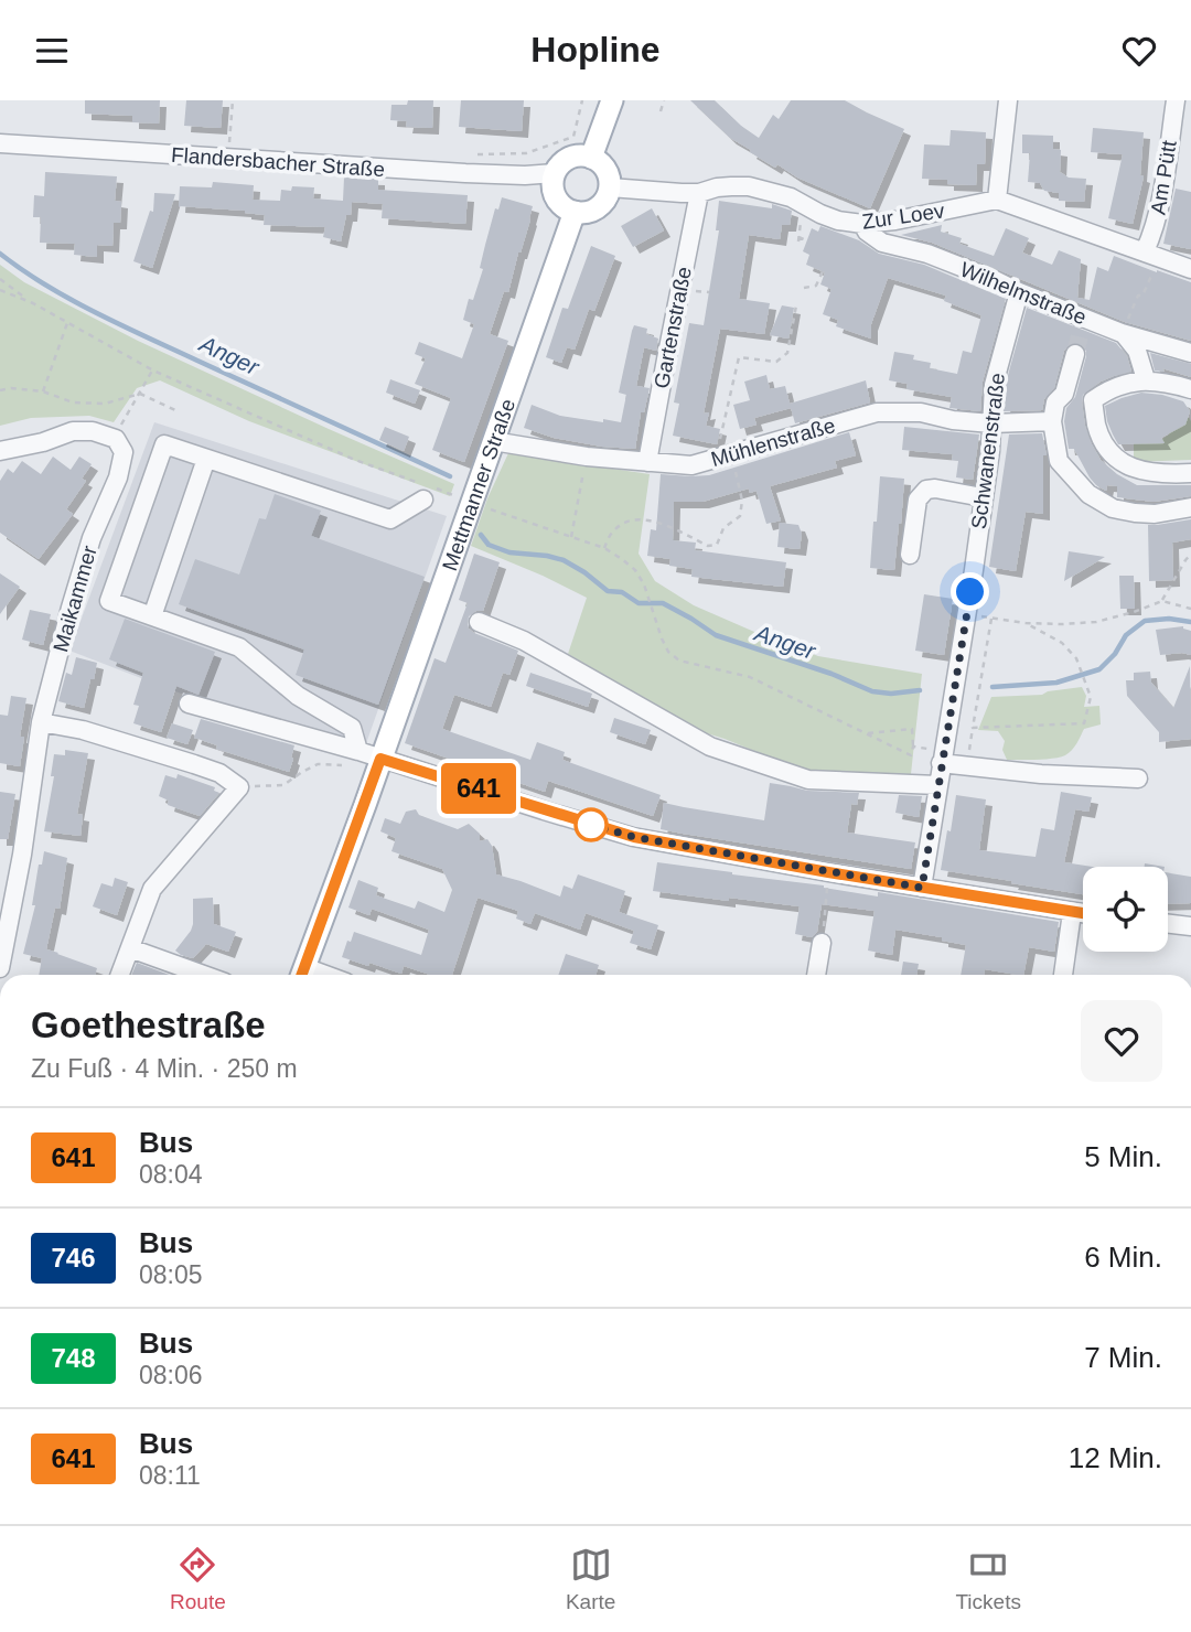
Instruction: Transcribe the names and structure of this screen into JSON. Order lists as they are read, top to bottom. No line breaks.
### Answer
{"streets":{"main road":["Mettmanner Straße"],"street":["Flandersbacher Straße","Am Pütt","Zur Loev","Wilhelmstraße","Gartenstraße","Mühlenstraße","Schwanenstraße","Maikammer"]},"crossings":[["Flandersbacher Straße","Zur Loev"],["Flandersbacher Straße","Mettmanner Straße"],["Zur Loev","Wilhelmstraße"],["Zur Loev","Gartenstraße"],["Zur Loev","Mettmanner Straße"],["Wilhelmstraße","Schwanenstraße"],["Gartenstraße","Mühlenstraße"],["Mühlenstraße","Schwanenstraße"],["Mühlenstraße","Mettmanner Straße"]],"water":["Anger"],"lines":["bus line 641"],"page":{"header":"Hopline","on_map":"641","heading":["Goethestraße","Zu Fuß · 4 Min. · 250 m"],"list":[{"mark":"641","name":"Bus","note":"08:04","value":"5 Min."},{"mark":"746","name":"Bus","note":"08:05","value":"6 Min."},{"mark":"748","name":"Bus","note":"08:06","value":"7 Min."},{"mark":"641","name":"Bus","note":"08:11","value":"12 Min."}],"tabs":["Route","Karte","Tickets"]}}
